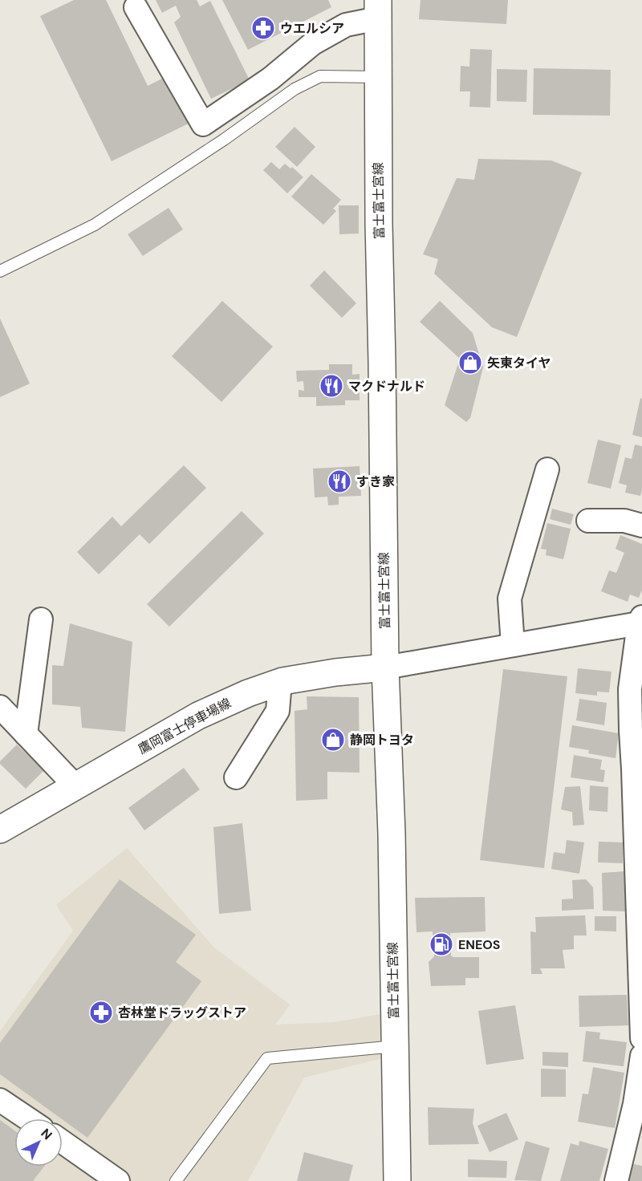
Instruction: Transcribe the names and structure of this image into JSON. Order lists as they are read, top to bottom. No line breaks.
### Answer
{"streets":{"main road":["富士富士宮線","鷹岡富士停車場線"]},"crossings":[["富士富士宮線","鷹岡富士停車場線"]],"places":{"pharmacy":["ウエルシア","杏林堂ドラッグストア"],"shop":["矢東タイヤ","静岡トヨタ"],"restaurant":["マクドナルド","すき家"],"fuel station":["ENEOS"]},"north":"top right"}
